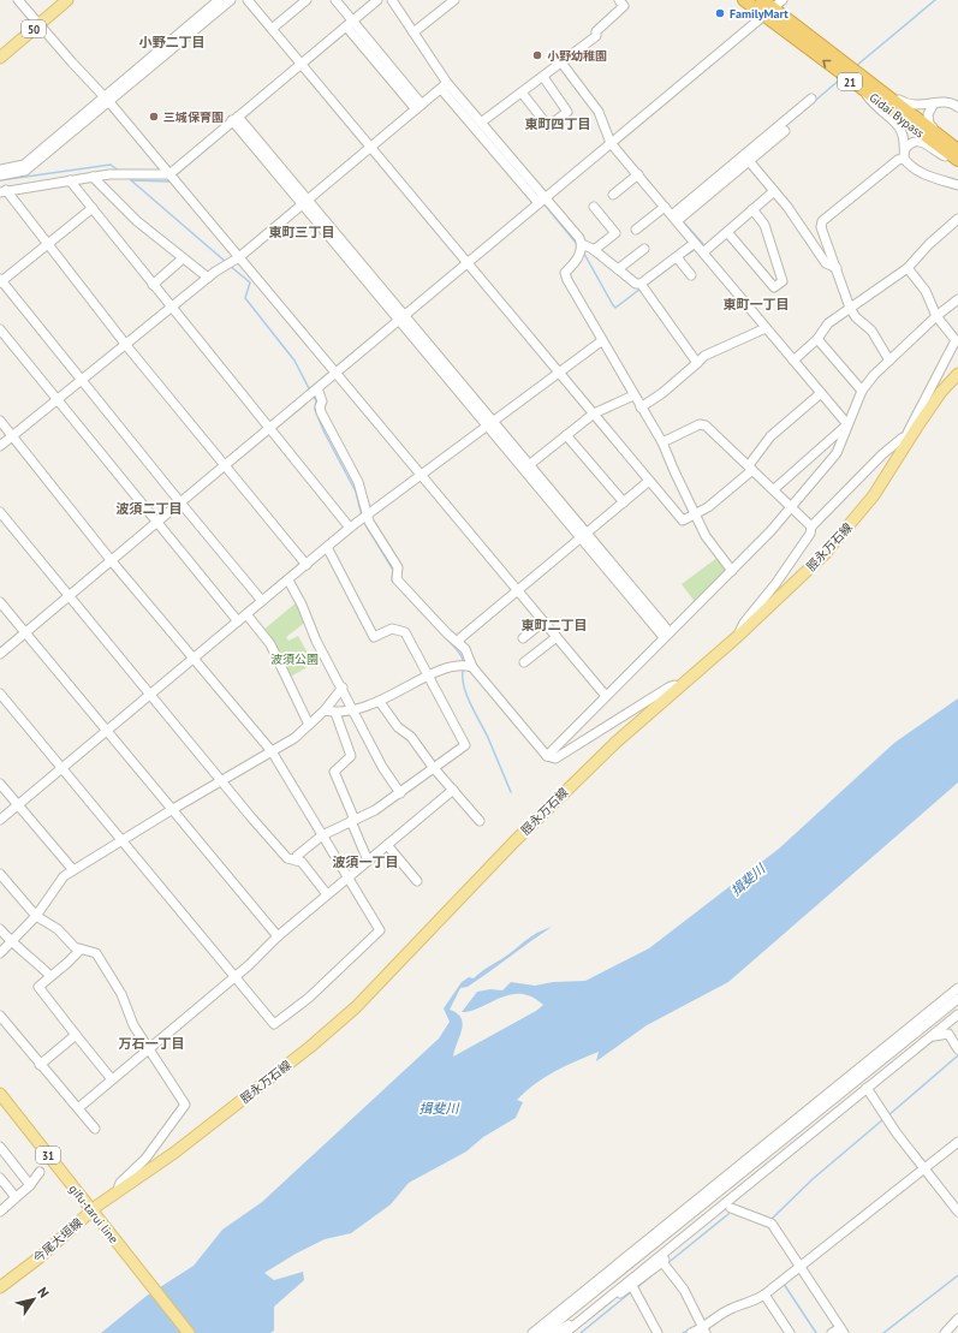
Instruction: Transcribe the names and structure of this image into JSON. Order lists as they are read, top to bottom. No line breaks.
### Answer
{"streets":{"highway":["21","Gidai Bypass"],"main road":["50","脛永万石線","31","gifu-tarui line","今尾大垣線"]},"crossings":[["脛永万石線","gifu-tarui line"],["脛永万石線","今尾大垣線"],["gifu-tarui line","今尾大垣線"]],"districts":["小野二丁目","東町四丁目","東町三丁目","東町一丁目","波須二丁目","東町二丁目","波須一丁目","万石一丁目"],"water":["揖斐川"],"parks":["波須公園"],"places":["FamilyMart","小野幼稚園","三城保育園"],"north":"top right"}
